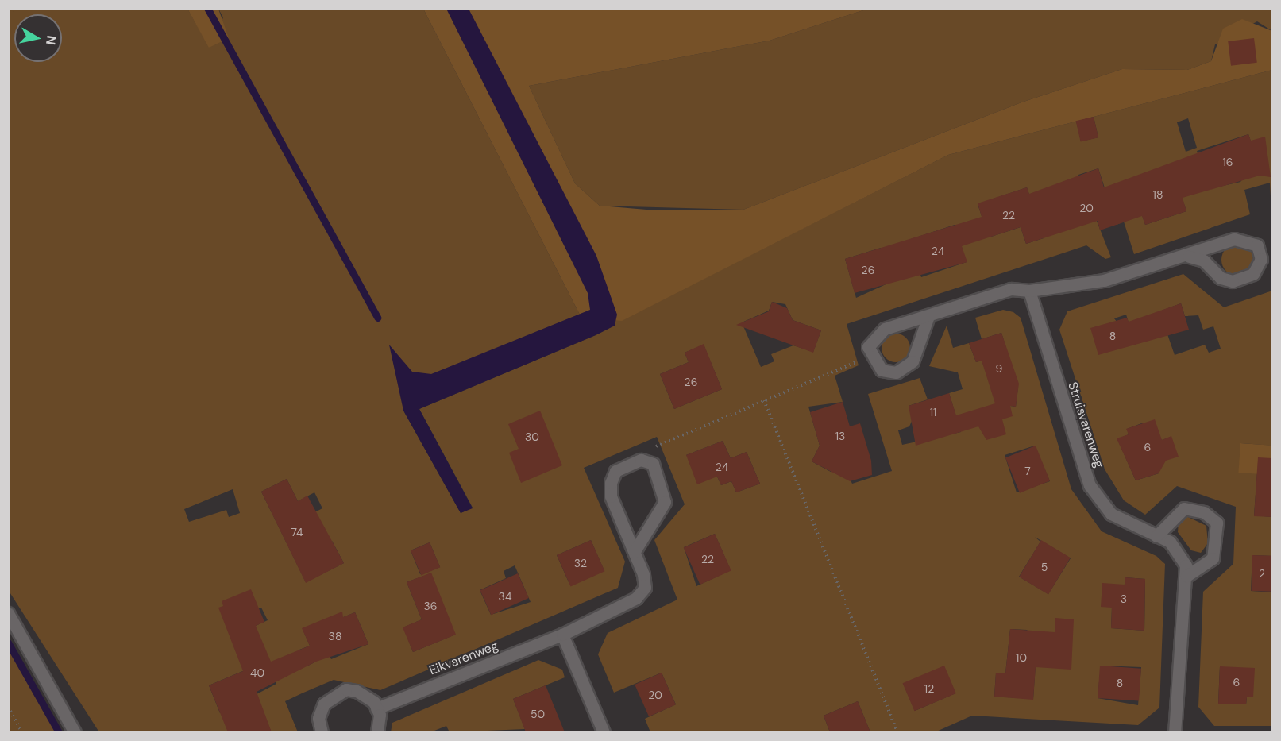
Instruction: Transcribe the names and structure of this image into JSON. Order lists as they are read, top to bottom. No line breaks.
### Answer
{"streets":{"street":["Struisvarenweg","Eikvarenweg"]},"house_numbers":["16","18","20","22","24","26","8","9","26","11","13","30","6","24","7","74","22","32","5","2","34","3","36","38","10","40","6","8","12","20","50"],"north":"right"}
